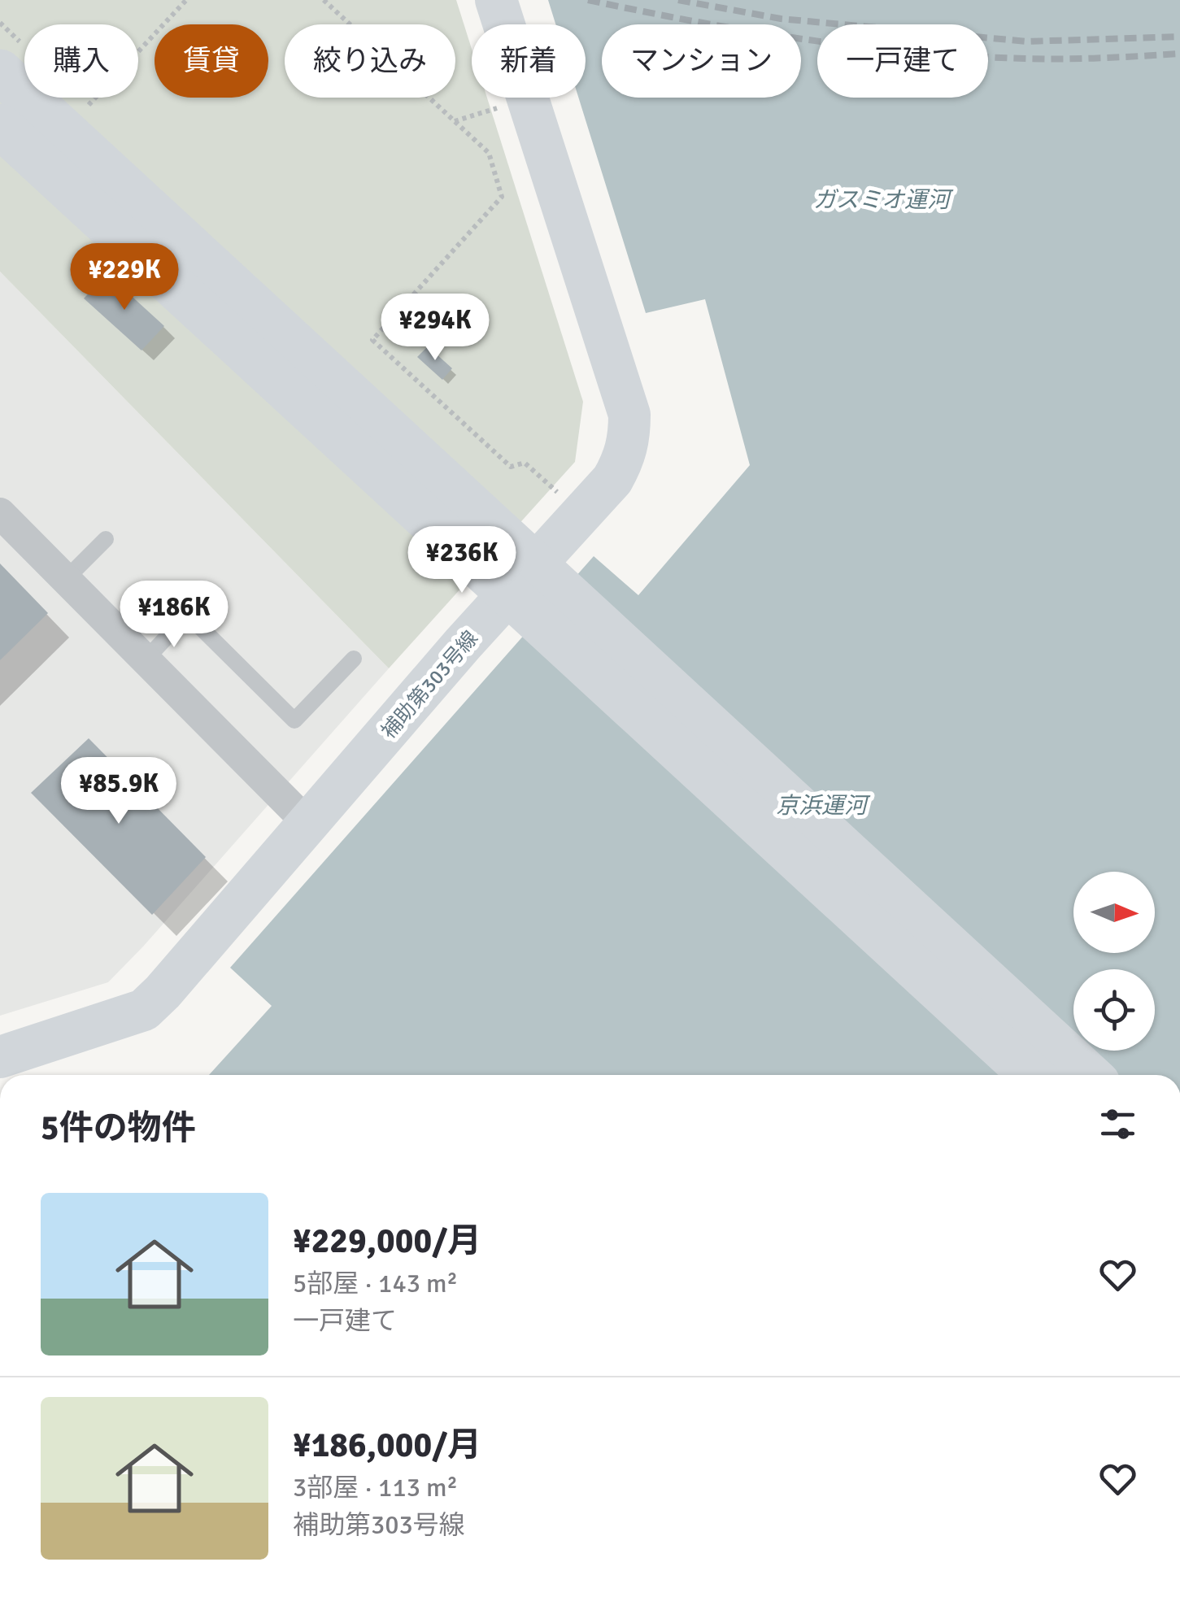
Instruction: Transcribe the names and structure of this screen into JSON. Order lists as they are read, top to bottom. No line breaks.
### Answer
{"streets":{"street":["補助第303号線"]},"water":["ガスミオ運河","京浜運河"],"north":"right","page":{"chip":["購入","賃貸","絞り込み","新着","マンション","一戸建て"],"price":["¥229K","¥294K","¥236K","¥186K","¥85.9K"],"heading":"5件の物件","list":[{"name":"¥229,000/月","note":"5部屋 · 143 m² · 一戸建て"},{"name":"¥186,000/月","note":"3部屋 · 113 m² · 補助第303号線"}]}}
